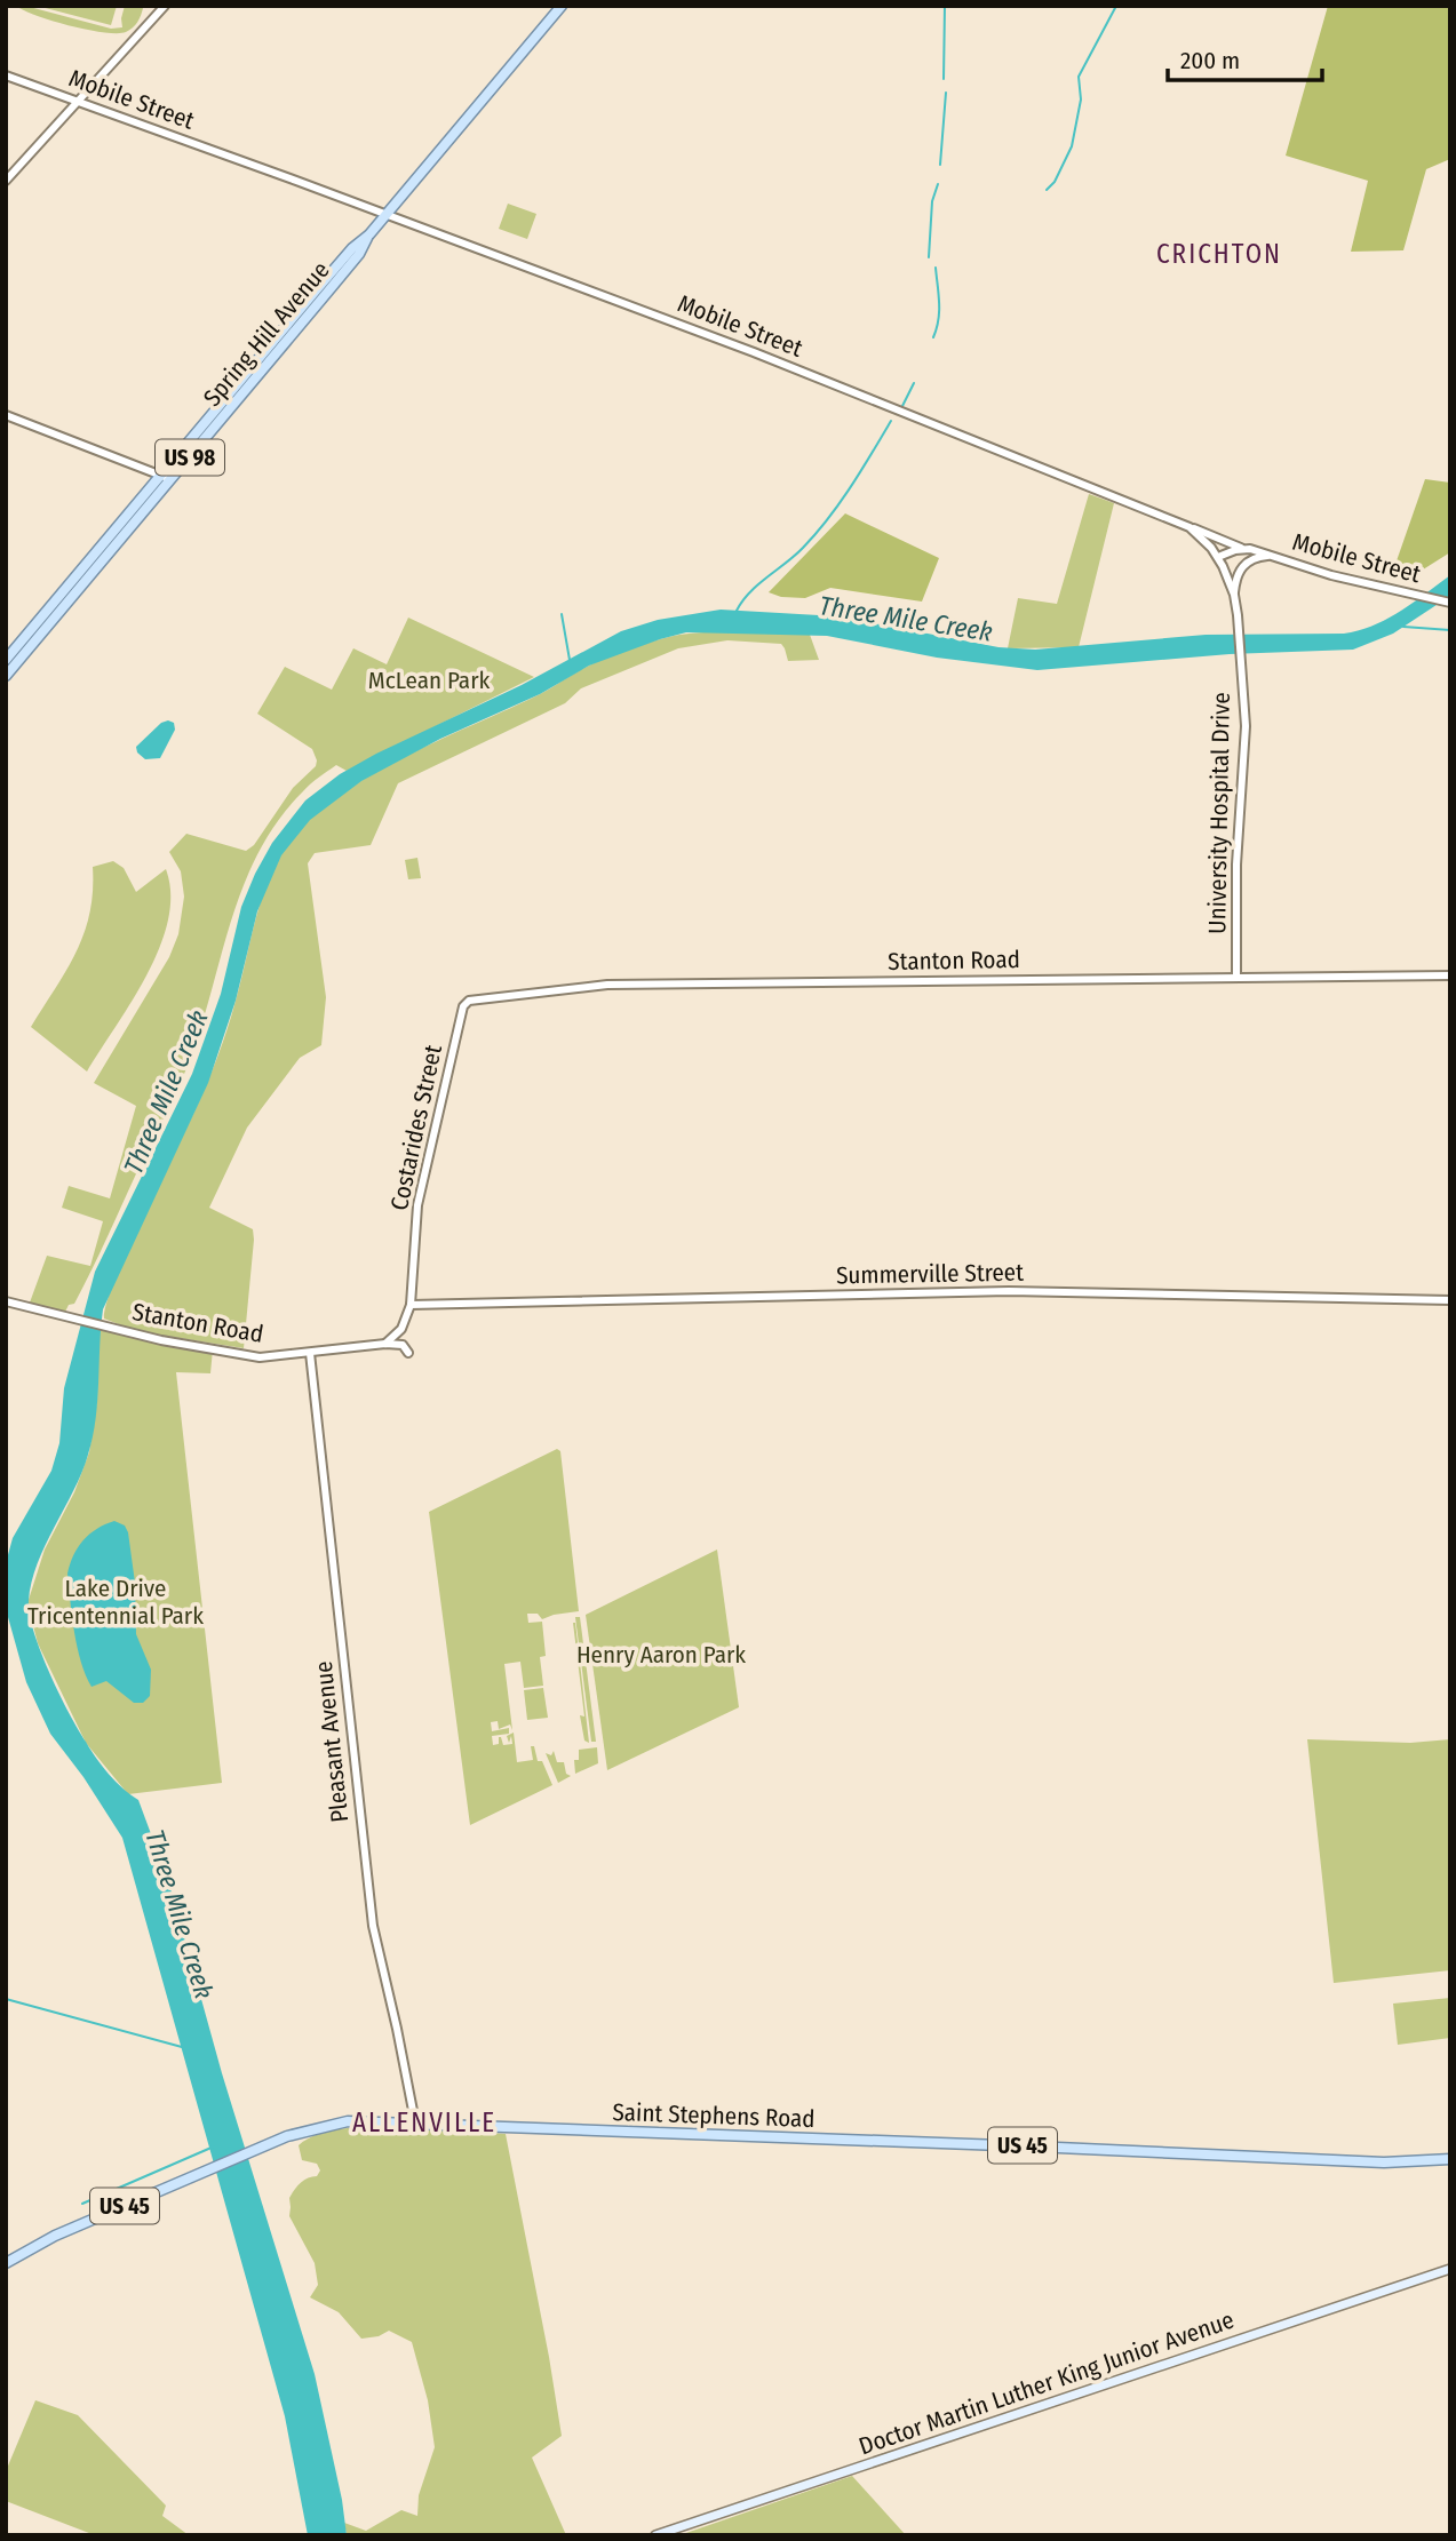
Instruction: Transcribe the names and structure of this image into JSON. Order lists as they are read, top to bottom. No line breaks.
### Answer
{"streets":{"main road":["Spring Hill Avenue","US 98","Saint Stephens Road","US 45","Doctor Martin Luther King Junior Avenue"],"street":["Mobile Street","University Hospital Drive","Stanton Road","Costarides Street","Summerville Street","Pleasant Avenue"]},"crossings":[["Mobile Street","Spring Hill Avenue"],["Mobile Street","University Hospital Drive"],["University Hospital Drive","Stanton Road"],["Stanton Road","Costarides Street"],["Stanton Road","Pleasant Avenue"],["Costarides Street","Summerville Street"],["Pleasant Avenue","Saint Stephens Road"]],"districts":["CRICHTON","ALLENVILLE"],"water":["Three Mile Creek"],"parks":["McLean Park","Lake Drive Tricentennial Park","Henry Aaron Park"],"scale_bar":"200 m"}
